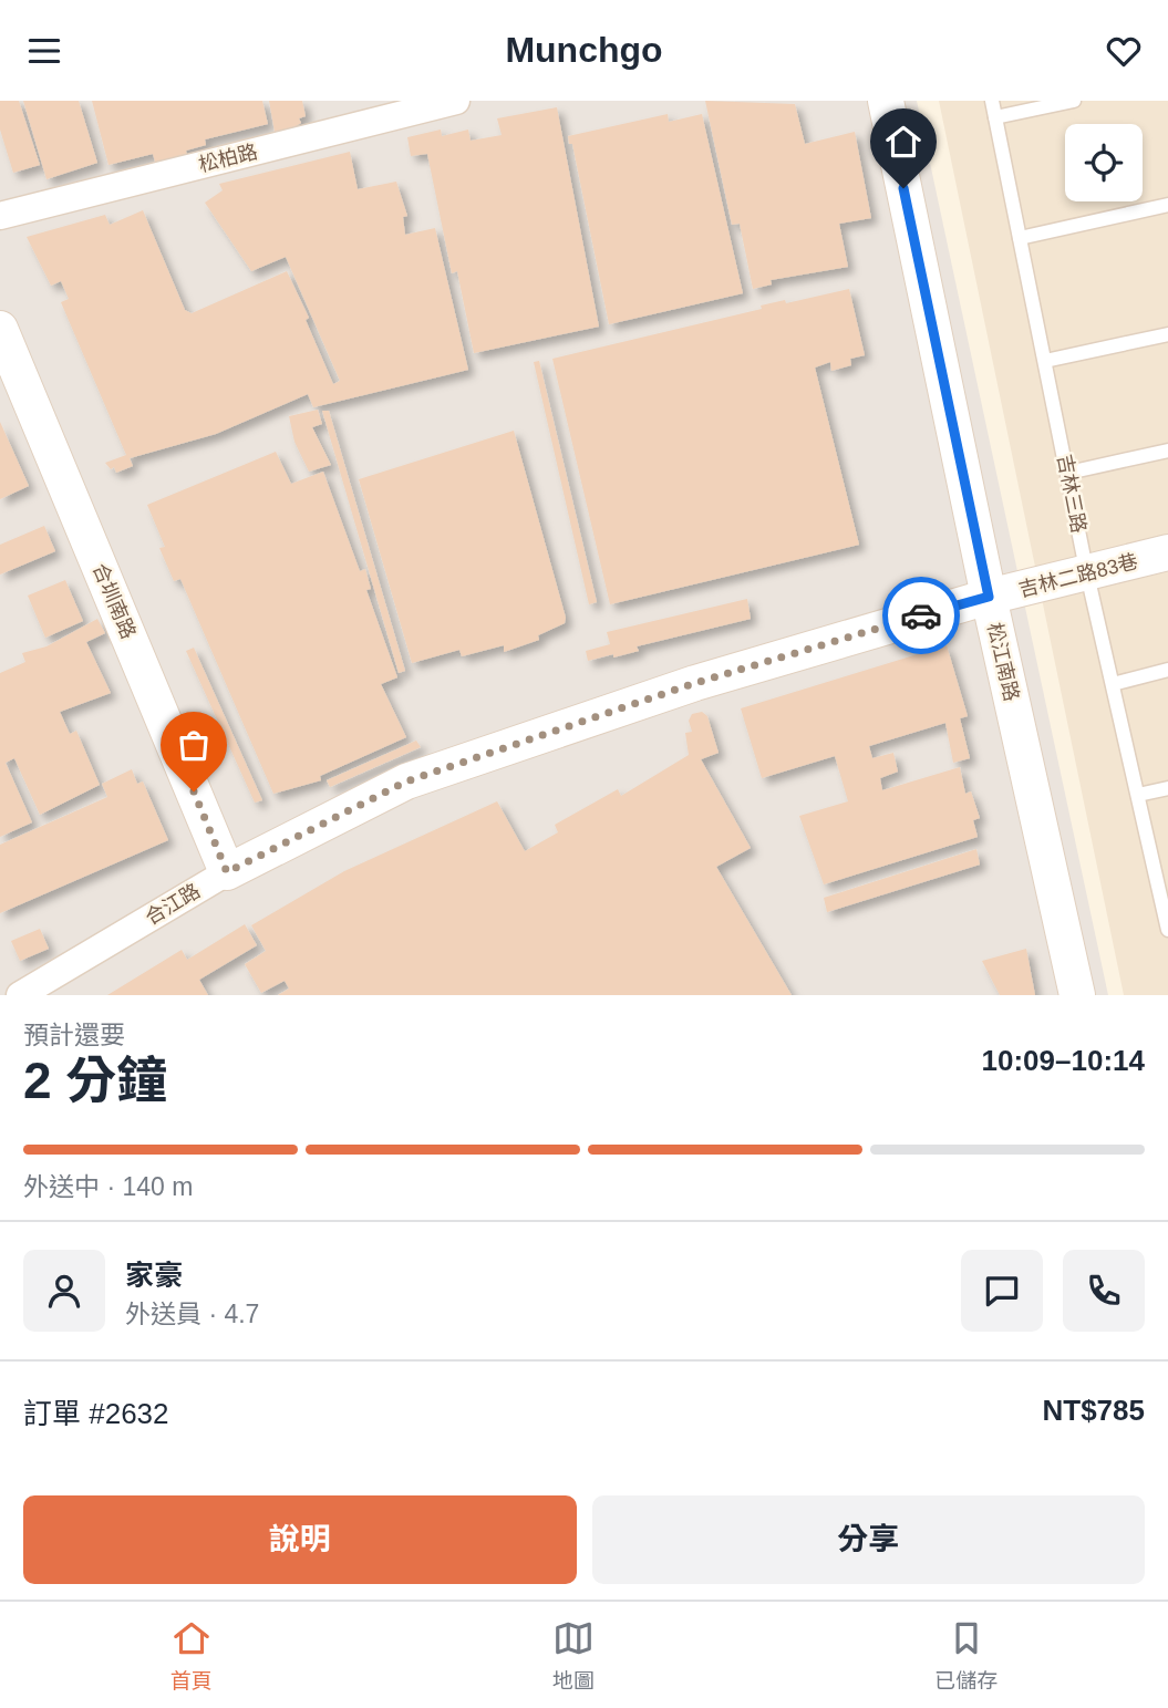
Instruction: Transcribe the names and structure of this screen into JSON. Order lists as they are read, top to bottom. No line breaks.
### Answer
{"streets":{"street":["松柏路","吉林二路83巷","合圳南路","松江南路","合江路"],"lane":["吉林三路"]},"crossings":[["吉林三路","吉林二路83巷"],["吉林二路83巷","松江南路"],["吉林二路83巷","合江路"],["合圳南路","合江路"],["松江南路","合江路"]],"page":{"header":"Munchgo","heading":["2 分鐘","預計還要","10:09–10:14"],"panel":["家豪","外送員 · 4.7","訂單 #2632","NT$785"],"bar":"外送中 · 140 m","buttons":["說明","分享"],"tabs":["首頁","地圖","已儲存"]}}
